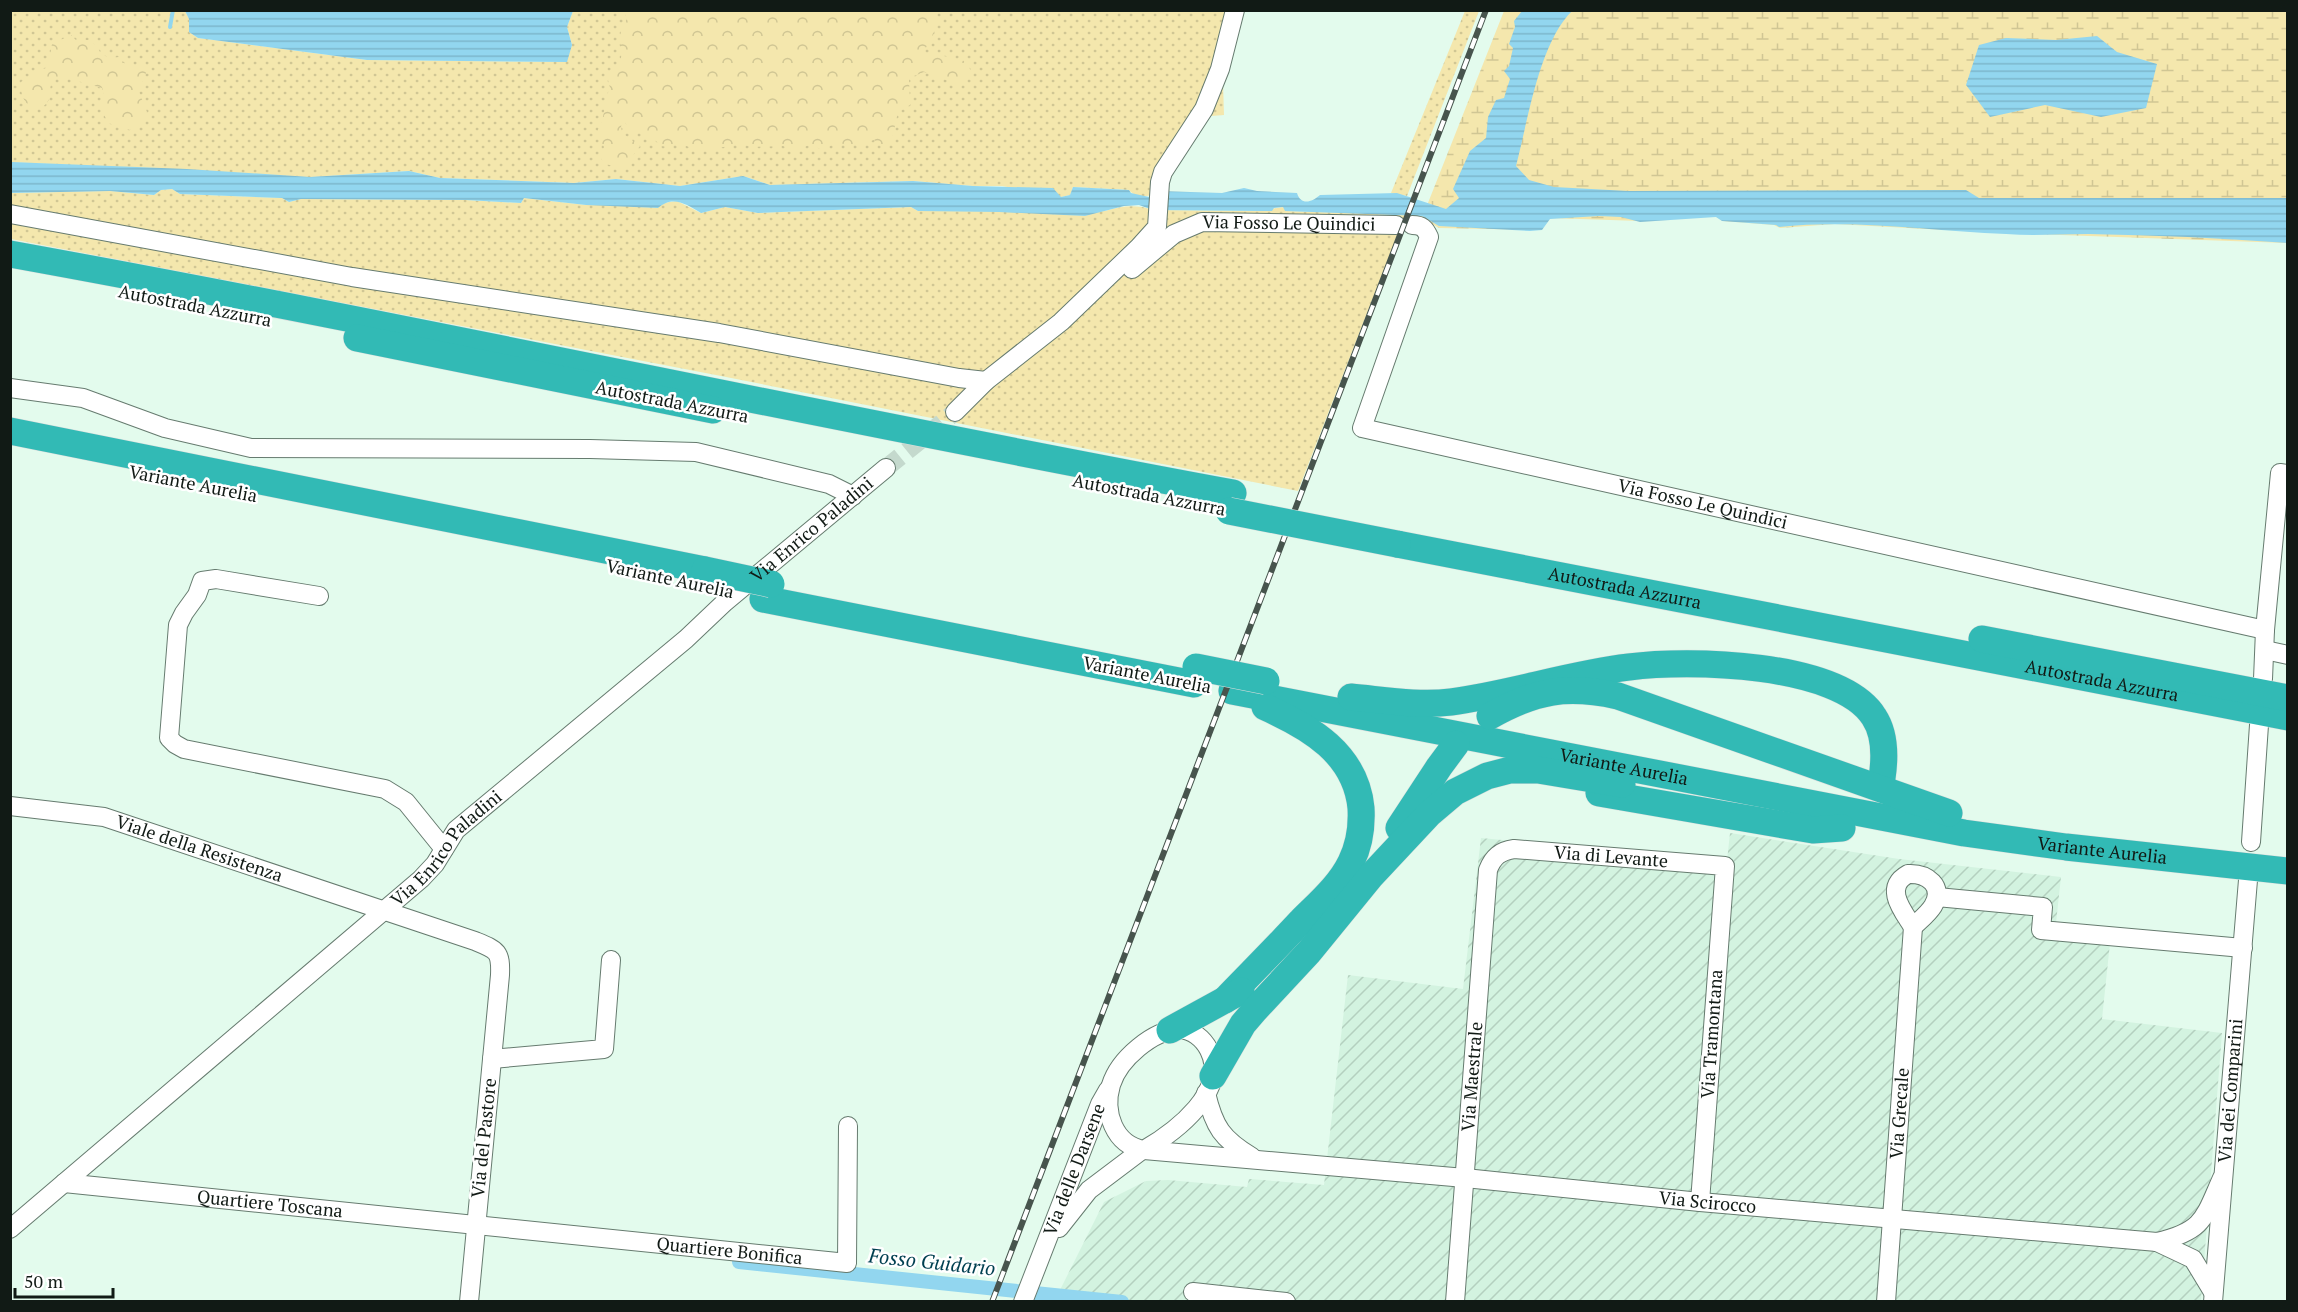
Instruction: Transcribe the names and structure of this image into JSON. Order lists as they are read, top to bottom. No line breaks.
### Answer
{"streets":{"highway":["Autostrada Azzurra","Variante Aurelia"],"street":["Via Fosso Le Quindici","Via Enrico Paladini","Viale della Resistenza","Via di Levante","Via Tramontana","Via Maestrale","Via dei Comparini","Via Grecale","Via del Pastore","Via delle Darsene","Via Scirocco","Quartiere Toscana","Quartiere Bonifica"]},"crossings":[["Via Enrico Paladini","Viale della Resistenza"],["Via Enrico Paladini","Via del Pastore"],["Via Enrico Paladini","Quartiere Toscana"],["Viale della Resistenza","Via del Pastore"],["Via di Levante","Via Tramontana"],["Via di Levante","Via Maestrale"],["Via Tramontana","Via Scirocco"],["Via Maestrale","Via Scirocco"],["Via dei Comparini","Via Scirocco"],["Via Grecale","Via Scirocco"],["Via del Pastore","Quartiere Toscana"],["Via del Pastore","Quartiere Bonifica"],["Via delle Darsene","Via Scirocco"],["Quartiere Toscana","Quartiere Bonifica"]],"water":["Fosso Guidario"],"scale_bar":"50 m"}
